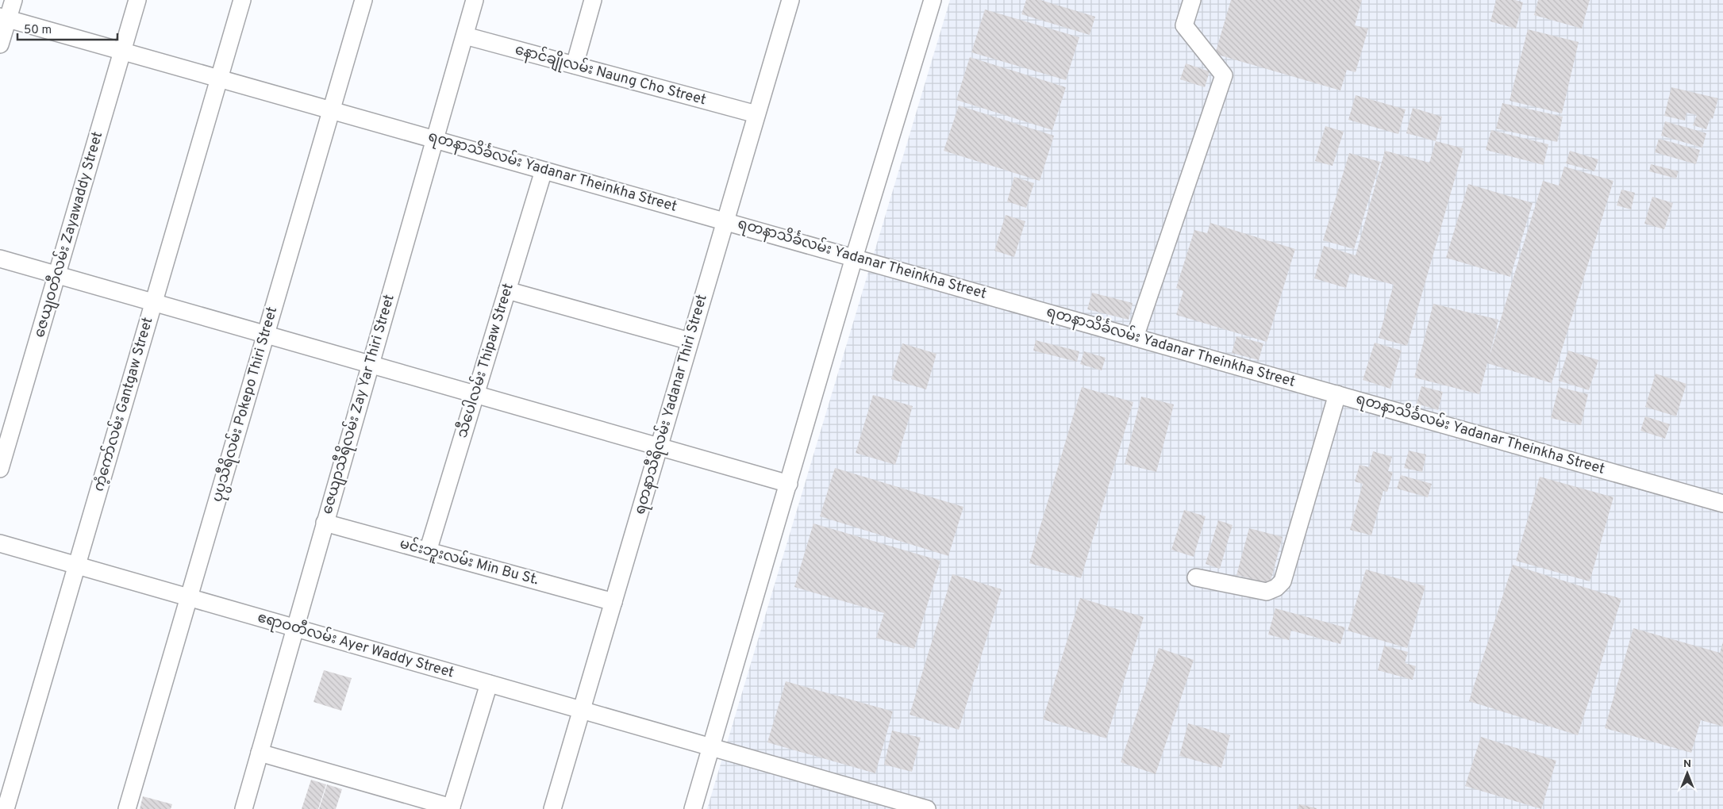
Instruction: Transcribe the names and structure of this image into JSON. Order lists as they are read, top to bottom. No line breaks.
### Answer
{"streets":{"street":["နောင်ချိုလမ်း Naung Cho Street","ရတနာသိင်္ခလမ်း Yadanar Theinkha Street","ဇေယျဝတီလမ်း Zayawaddy Street","သီပေါလမ်း Thipaw Street","ကံ့ကော်လမ်း Gantgaw Street","ပုပ္ပသီရိလမ်း Pokepo Thiri Street","ဇေယျာသီရိလမ်း Zay Yar Thiri Street","ရတနာသီရိလမ်း Yadanar Thiri Street","မင်းဘူးလမ်း Min Bu St.","ဧရာဝတီလမ်း Ayer Waddy Street"]},"crossings":[["နောင်ချိုလမ်း Naung Cho Street","ဇေယျာသီရိလမ်း Zay Yar Thiri Street"],["နောင်ချိုလမ်း Naung Cho Street","ရတနာသီရိလမ်း Yadanar Thiri Street"],["ရတနာသိင်္ခလမ်း Yadanar Theinkha Street","ဇေယျဝတီလမ်း Zayawaddy Street"],["ရတနာသိင်္ခလမ်း Yadanar Theinkha Street","သီပေါလမ်း Thipaw Street"],["ရတနာသိင်္ခလမ်း Yadanar Theinkha Street","ကံ့ကော်လမ်း Gantgaw Street"],["ရတနာသိင်္ခလမ်း Yadanar Theinkha Street","ပုပ္ပသီရိလမ်း Pokepo Thiri Street"],["ရတနာသိင်္ခလမ်း Yadanar Theinkha Street","ဇေယျာသီရိလမ်း Zay Yar Thiri Street"],["ရတနာသိင်္ခလမ်း Yadanar Theinkha Street","ရတနာသီရိလမ်း Yadanar Thiri Street"],["သီပေါလမ်း Thipaw Street","မင်းဘူးလမ်း Min Bu St."],["ကံ့ကော်လမ်း Gantgaw Street","ဧရာဝတီလမ်း Ayer Waddy Street"],["ပုပ္ပသီရိလမ်း Pokepo Thiri Street","ဧရာဝတီလမ်း Ayer Waddy Street"],["ဇေယျာသီရိလမ်း Zay Yar Thiri Street","မင်းဘူးလမ်း Min Bu St."],["ဇေယျာသီရိလမ်း Zay Yar Thiri Street","ဧရာဝတီလမ်း Ayer Waddy Street"],["ရတနာသီရိလမ်း Yadanar Thiri Street","မင်းဘူးလမ်း Min Bu St."],["ရတနာသီရိလမ်း Yadanar Thiri Street","ဧရာဝတီလမ်း Ayer Waddy Street"]],"scale_bar":"50 m","north":"top"}
